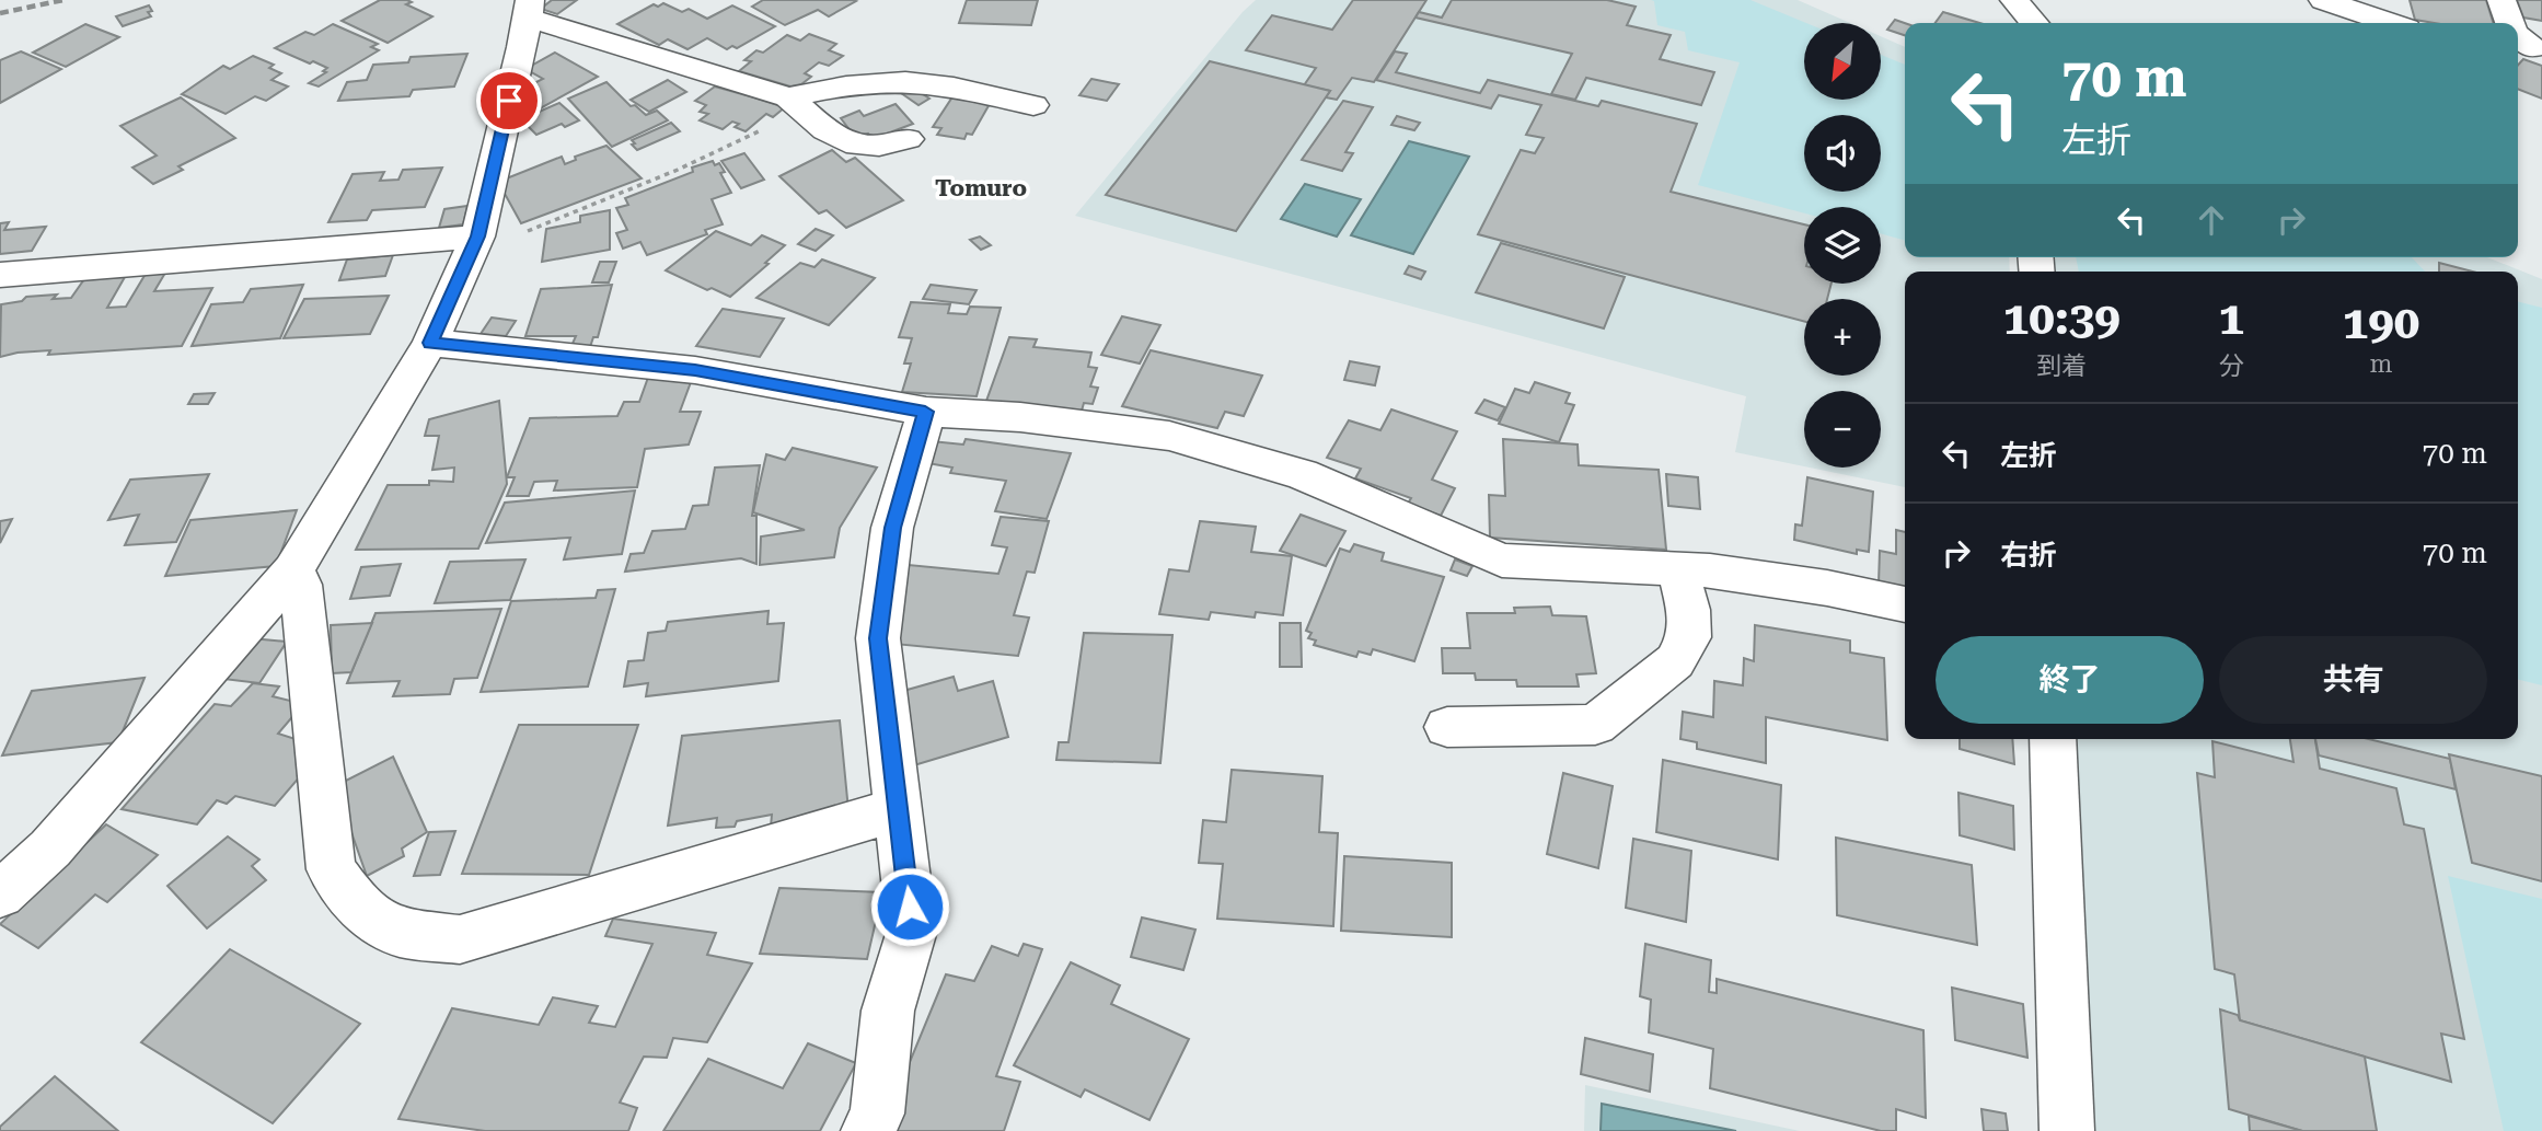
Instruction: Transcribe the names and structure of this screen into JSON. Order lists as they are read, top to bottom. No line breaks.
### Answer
{"districts":["Tomuro"],"north":"bottom left","page":{"map_buttons":["+","−"],"turn":["70 m","左折"],"eta":["10:39","到着","1","分","190","m"],"list":[{"name":"左折","value":"70 m"},{"name":"右折","value":"70 m"}],"buttons":["終了","共有"]}}
